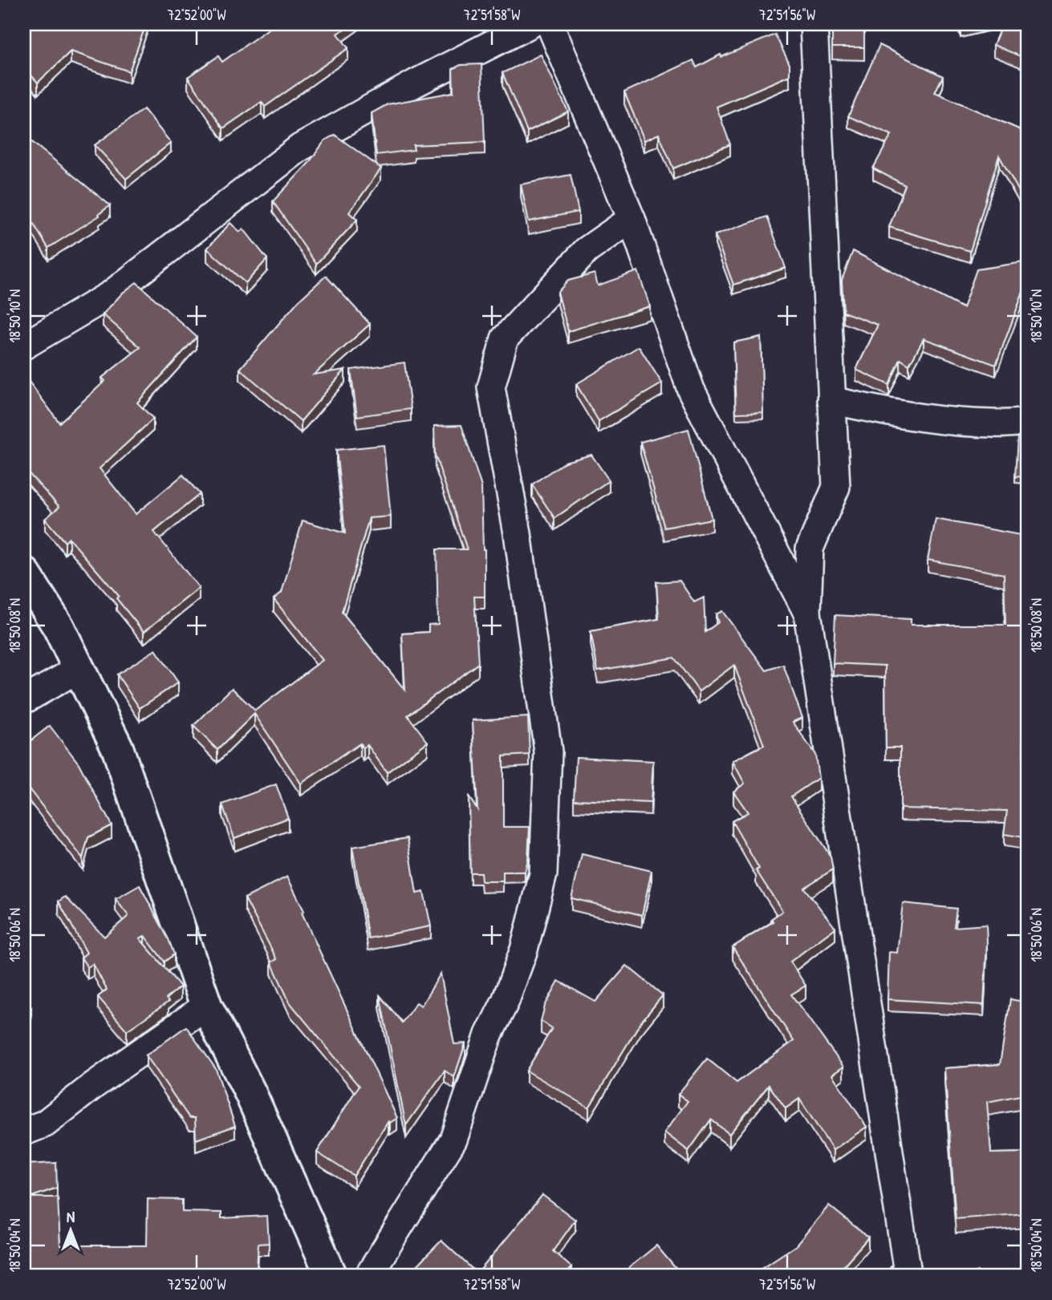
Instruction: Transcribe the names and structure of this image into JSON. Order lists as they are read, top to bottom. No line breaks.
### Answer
{"north":"top","coordinates":["72°52'00\"W","72°51'58\"W","72°51'56\"W","18°50'10\"N","18°50'08\"N","18°50'06\"N","18°50'04\"N"]}
